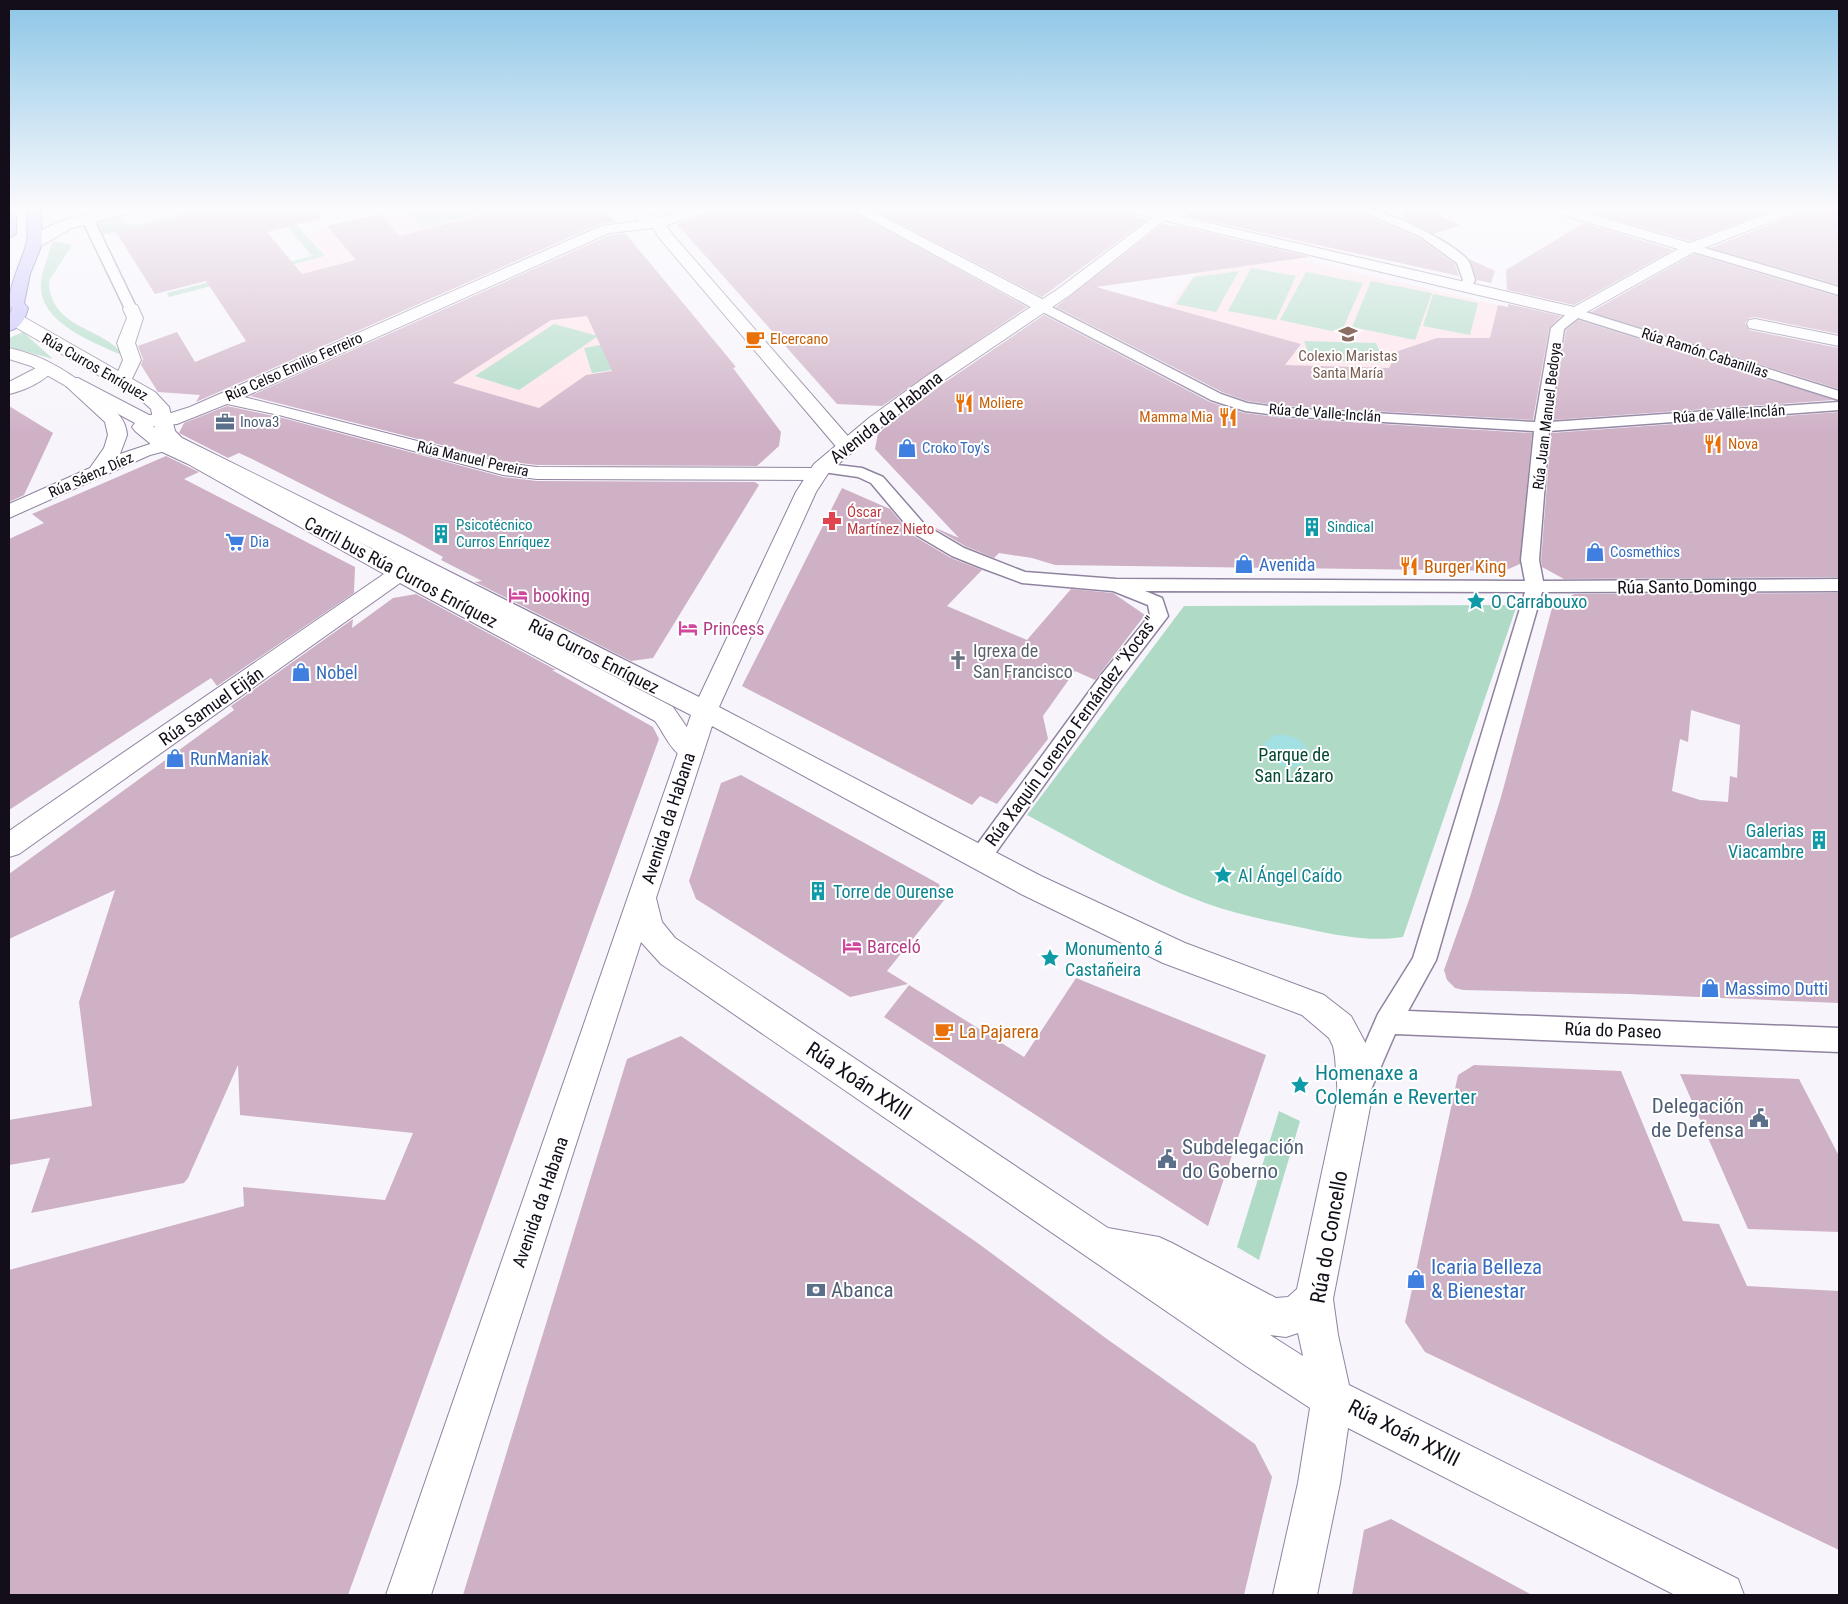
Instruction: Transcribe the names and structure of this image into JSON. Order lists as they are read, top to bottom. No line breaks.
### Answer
{"streets":{"street":["Rúa Ramón Cabanillas","Rúa Curros Enríquez","Rúa Celso Emilio Ferreiro","Rúa de Valle-Inclán","Rúa Juan Manuel Bedoya","Avenida da Habana","Rúa Manuel Pereira","Rúa Sáenz Díez","Carril bus Rúa Curros Enríquez","Rúa Santo Domingo","Rúa Samuel Eiján","Rúa Xaquín Lorenzo Fernández \"Xocas\"","Rúa do Paseo","Rúa Xoán XXIII","Rúa do Concello"]},"crossings":[["Rúa Ramón Cabanillas","Rúa Juan Manuel Bedoya"],["Rúa Curros Enríquez","Rúa Celso Emilio Ferreiro"],["Rúa Curros Enríquez","Avenida da Habana"],["Rúa Curros Enríquez","Rúa Sáenz Díez"],["Rúa Curros Enríquez","Carril bus Rúa Curros Enríquez"],["Rúa Curros Enríquez","Rúa Samuel Eiján"],["Rúa Curros Enríquez","Rúa Xaquín Lorenzo Fernández \"Xocas\""],["Rúa Curros Enríquez","Rúa do Concello"],["Rúa Celso Emilio Ferreiro","Rúa Manuel Pereira"],["Rúa de Valle-Inclán","Rúa Juan Manuel Bedoya"],["Rúa de Valle-Inclán","Avenida da Habana"],["Rúa Juan Manuel Bedoya","Rúa Santo Domingo"],["Avenida da Habana","Rúa Manuel Pereira"],["Avenida da Habana","Carril bus Rúa Curros Enríquez"],["Avenida da Habana","Rúa Xoán XXIII"],["Carril bus Rúa Curros Enríquez","Rúa Samuel Eiján"],["Rúa Xaquín Lorenzo Fernández \"Xocas\"","Rúa do Concello"],["Rúa Xoán XXIII","Rúa do Concello"]],"parks":["Parque de San Lázaro"],"places":{"school or university":["Colexio Maristas Santa María"],"cafe":["Elcercano","La Pajarera"],"restaurant":["Moliere","Mamma Mia","Nova","Burger King"],"office":["Inova3"],"shop":["Croko Toy‘s","Cosmethics","Avenida","Nobel","RunManiak","Massimo Dutti","Icaria Belleza & Bienestar"],"pharmacy":["Óscar Martínez Nieto"],"building":["Sindical","Psicotécnico Curros Enríquez","Galerias Viacambre","Torre de Ourense"],"supermarket":["Dia"],"hotel":["booking","Princess","Barceló"],"place":["O Carrabouxo","Al Ángel Caído","Monumento á Castañeira","Homenaxe a Colemán e Reverter"],"church":["Igrexa de San Francisco"],"public building":["Delegación de Defensa","Subdelegación do Goberno"],"bank":["Abanca"]}}
